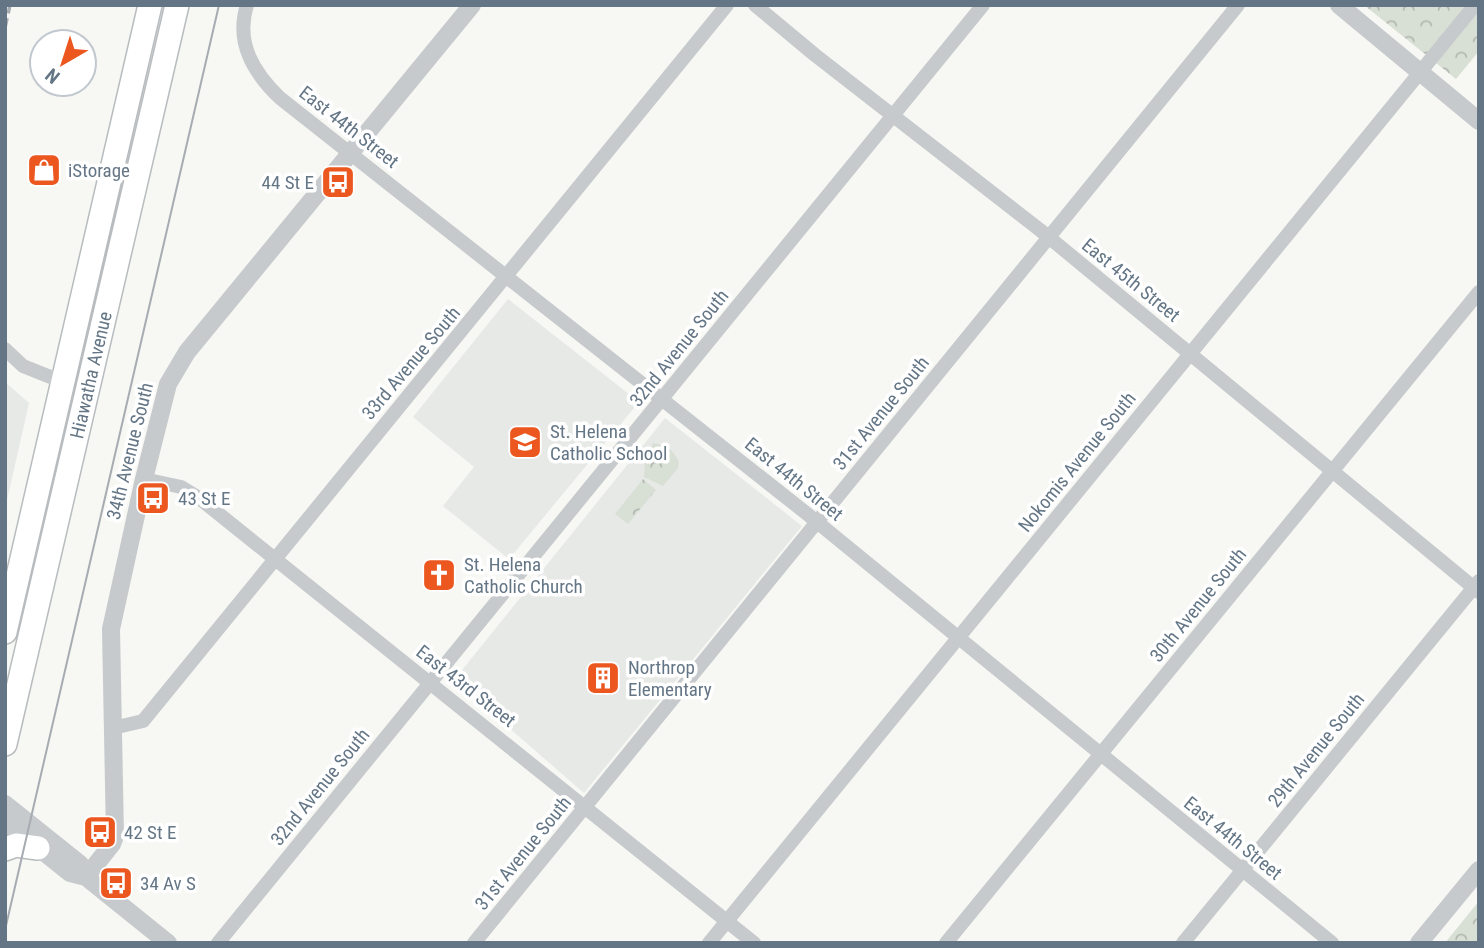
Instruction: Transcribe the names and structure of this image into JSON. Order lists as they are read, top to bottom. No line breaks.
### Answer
{"streets":{"highway":["Hiawatha Avenue"],"street":["East 44th Street","East 45th Street","32nd Avenue South","33rd Avenue South","31st Avenue South","34th Avenue South","Nokomis Avenue South","30th Avenue South","East 43rd Street","29th Avenue South"]},"crossings":[["East 44th Street","32nd Avenue South"],["East 44th Street","33rd Avenue South"],["East 44th Street","31st Avenue South"],["East 44th Street","34th Avenue South"],["East 44th Street","Nokomis Avenue South"],["East 44th Street","30th Avenue South"],["East 44th Street","29th Avenue South"],["East 45th Street","32nd Avenue South"],["East 45th Street","31st Avenue South"],["East 45th Street","Nokomis Avenue South"],["East 45th Street","30th Avenue South"],["East 45th Street","29th Avenue South"],["32nd Avenue South","East 43rd Street"],["33rd Avenue South","34th Avenue South"],["33rd Avenue South","East 43rd Street"],["31st Avenue South","East 43rd Street"],["34th Avenue South","East 43rd Street"],["Nokomis Avenue South","East 43rd Street"]],"places":{"shop":["iStorage"],"bus stop":["44 St E","43 St E","42 St E","34 Av S"],"school or university":["St. Helena Catholic School"],"church":["St. Helena Catholic Church"],"building":["Northrop Elementary"]},"north":"bottom left"}
